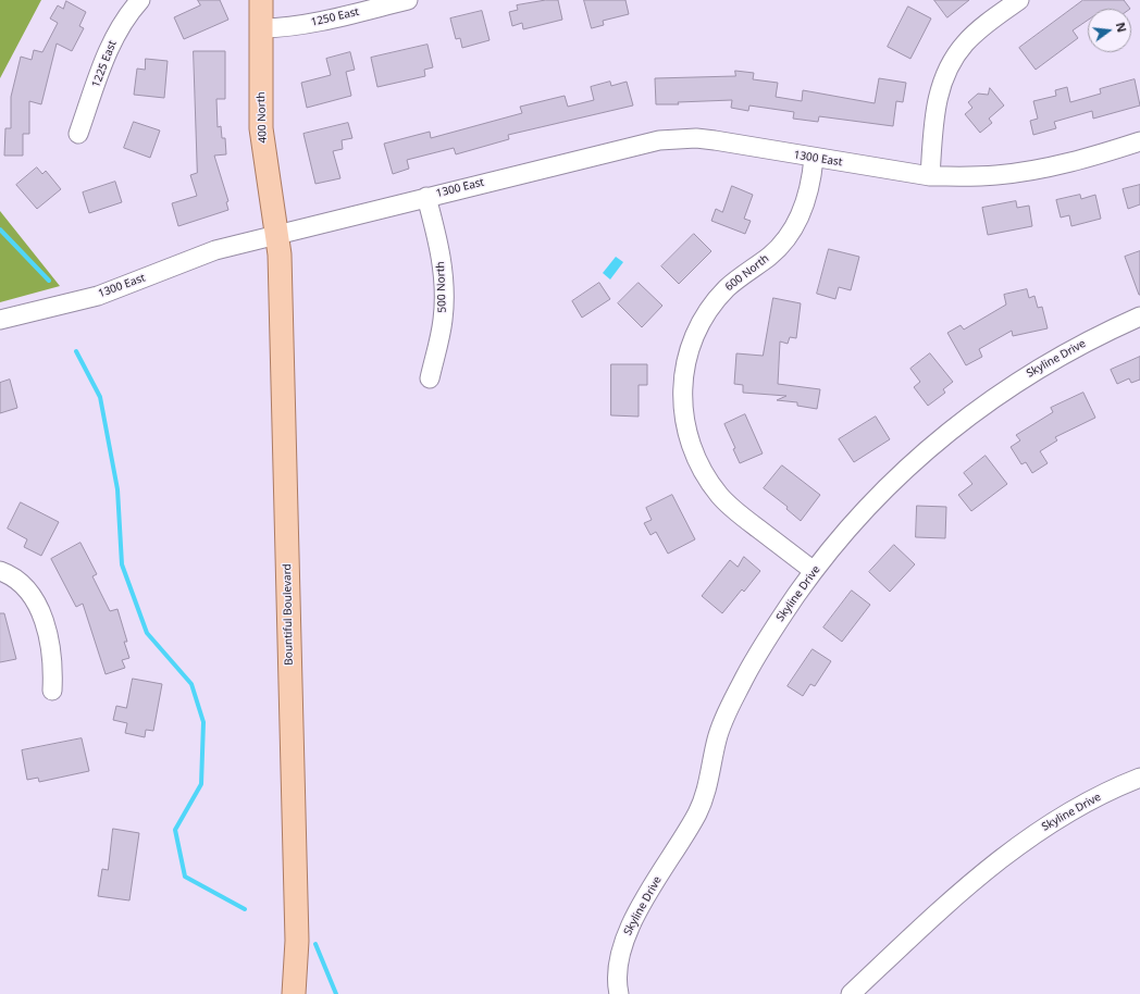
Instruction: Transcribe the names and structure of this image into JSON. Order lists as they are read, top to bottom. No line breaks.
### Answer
{"streets":{"main road":["400 North","Bountiful Boulevard"],"street":["1250 East","1225 East","1300 East","600 North","500 North","Skyline Drive"]},"crossings":[["1250 East","400 North"],["400 North","1300 East"],["400 North","Bountiful Boulevard"],["1300 East","600 North"],["1300 East","500 North"],["1300 East","Bountiful Boulevard"],["600 North","Skyline Drive"]],"north":"right"}
